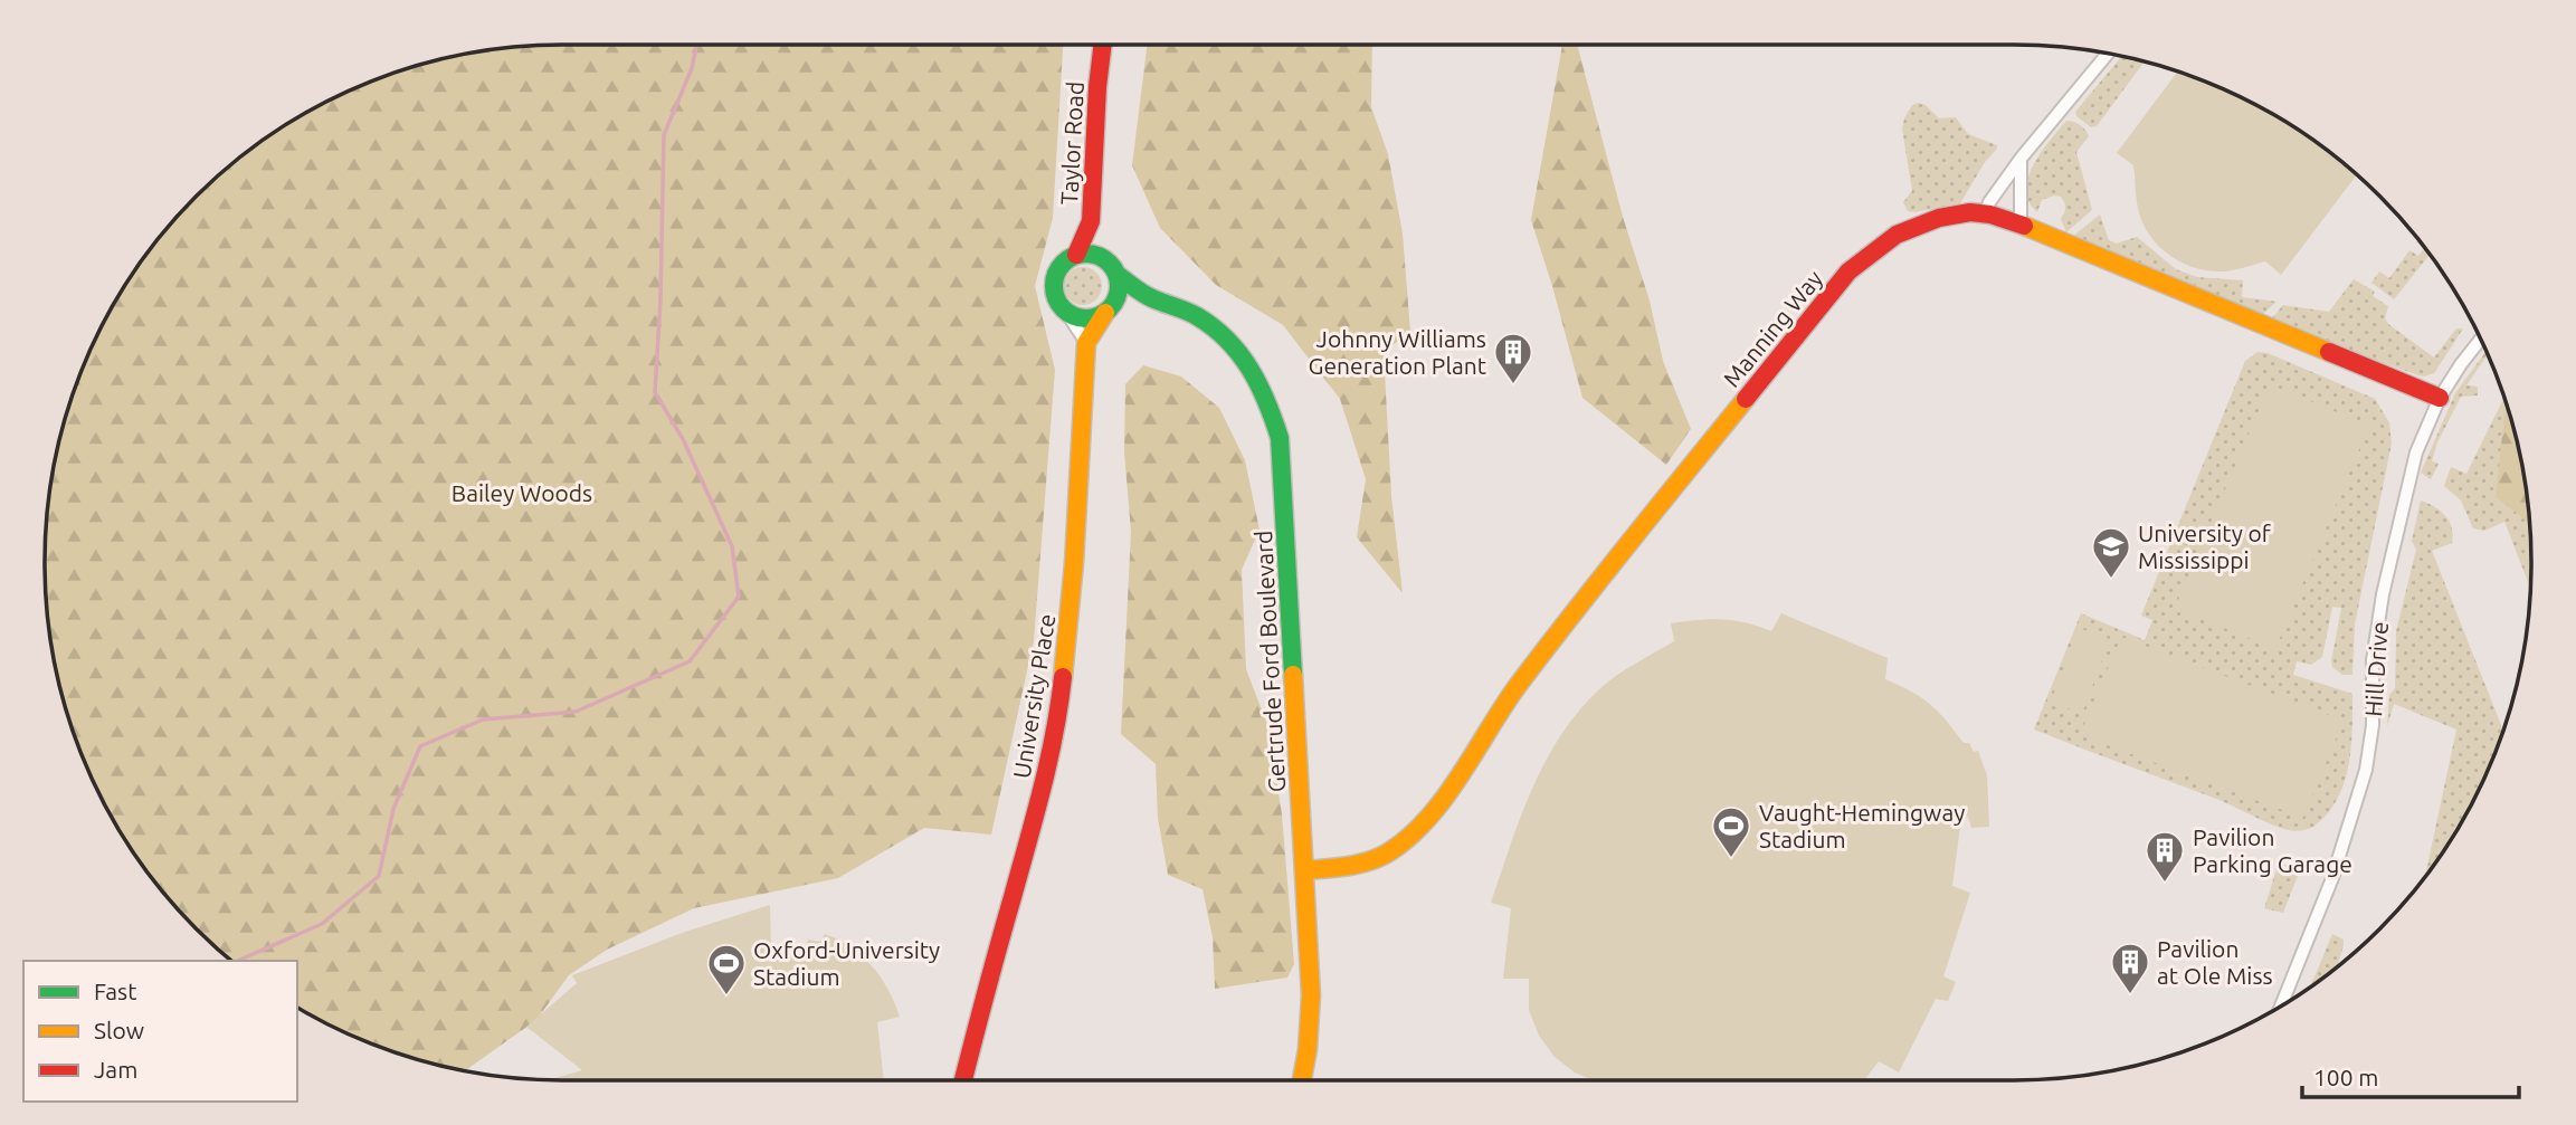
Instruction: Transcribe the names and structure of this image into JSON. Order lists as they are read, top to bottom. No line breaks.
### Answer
{"streets":{"street":["Taylor Road","Manning Way","Gertrude Ford Boulevard","Hill Drive","University Place"]},"crossings":[["Taylor Road","Gertrude Ford Boulevard"],["Taylor Road","University Place"],["Manning Way","Gertrude Ford Boulevard"],["Manning Way","Hill Drive"],["Gertrude Ford Boulevard","University Place"]],"parks":["Bailey Woods"],"places":{"building":["Johnny Williams Generation Plant","Pavilion Parking Garage","Pavilion at Ole Miss"],"school or university":["University of Mississippi"],"sports":["Vaught-Hemingway Stadium","Oxford-University Stadium"]},"legend":["Fast","Slow","Jam"],"scale_bar":"100 m"}
